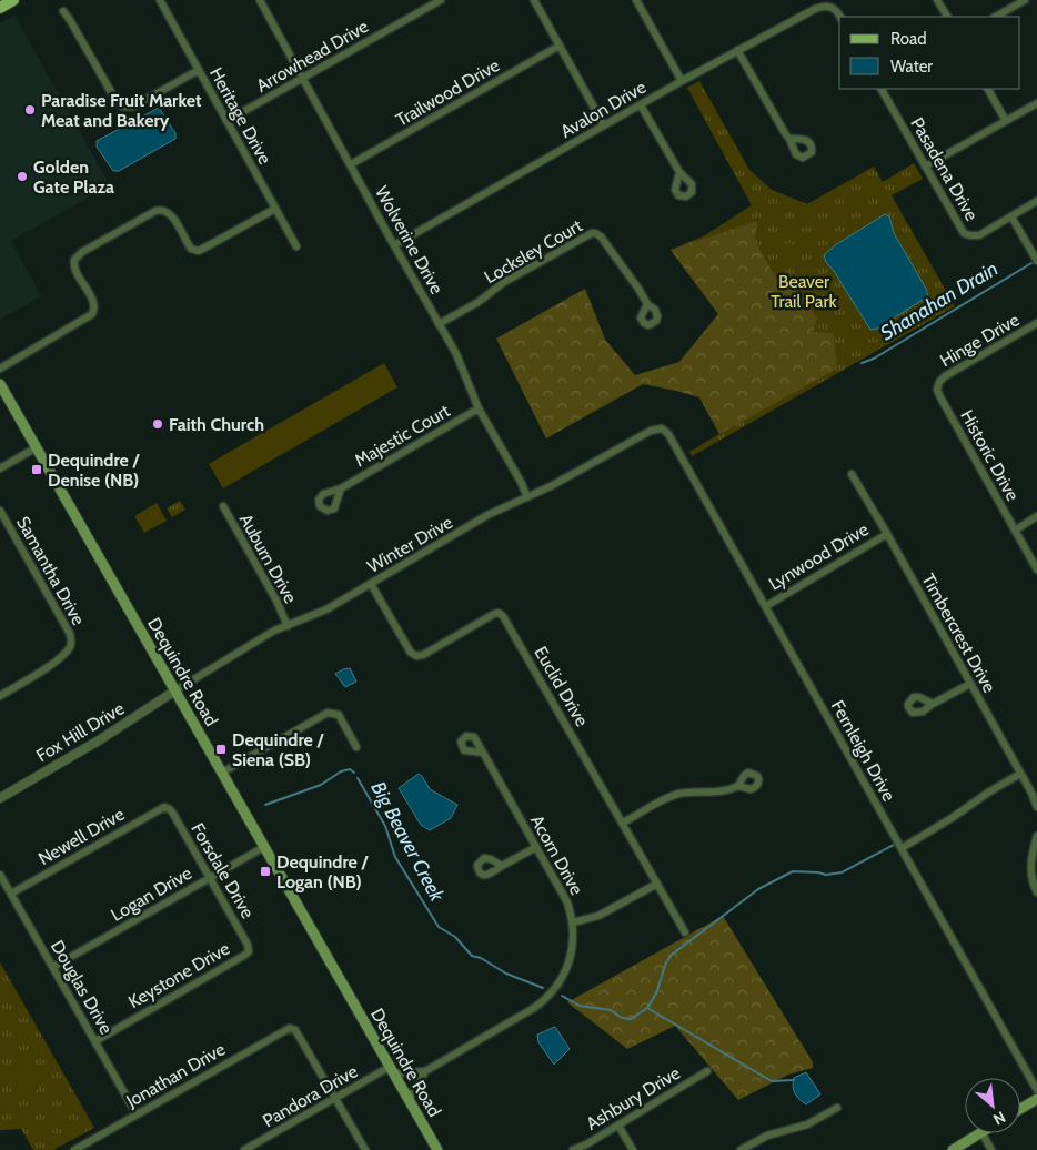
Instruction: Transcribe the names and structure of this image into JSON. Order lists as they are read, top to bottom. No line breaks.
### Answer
{"streets":{"main road":["Dequindre Road"],"street":["Arrowhead Drive","Trailwood Drive","Avalon Drive","Heritage Drive","Pasadena Drive","Wolverine Drive","Locksley Court","Hinge Drive","Majestic Court","Historic Drive","Winter Drive","Lynwood Drive","Auburn Drive","Samantha Drive","Timbercrest Drive","Euclid Drive","Fox Hill Drive","Fernleigh Drive","Newell Drive","Acorn Drive","Forsdale Drive","Logan Drive","Keystone Drive","Douglas Drive","Jonathan Drive","Pandora Drive","Ashbury Drive"]},"crossings":[["Arrowhead Drive","Heritage Drive"],["Arrowhead Drive","Wolverine Drive"],["Trailwood Drive","Wolverine Drive"],["Avalon Drive","Wolverine Drive"],["Wolverine Drive","Locksley Court"],["Wolverine Drive","Majestic Court"],["Wolverine Drive","Winter Drive"],["Hinge Drive","Historic Drive"],["Winter Drive","Auburn Drive"],["Winter Drive","Dequindre Road"],["Winter Drive","Euclid Drive"],["Winter Drive","Fox Hill Drive"],["Winter Drive","Fernleigh Drive"],["Lynwood Drive","Timbercrest Drive"],["Lynwood Drive","Fernleigh Drive"],["Dequindre Road","Fox Hill Drive"],["Dequindre Road","Acorn Drive"],["Dequindre Road","Logan Drive"],["Dequindre Road","Pandora Drive"],["Newell Drive","Forsdale Drive"],["Newell Drive","Douglas Drive"],["Acorn Drive","Pandora Drive"],["Forsdale Drive","Logan Drive"],["Forsdale Drive","Keystone Drive"],["Logan Drive","Douglas Drive"],["Keystone Drive","Douglas Drive"],["Douglas Drive","Jonathan Drive"],["Jonathan Drive","Pandora Drive"]],"water":["Shanahan Drain","Big Beaver Creek"],"parks":["Beaver Trail Park"],"places":{"other":["Paradise Fruit Market Meat and Bakery","Golden Gate Plaza","Faith Church"],"transit":["Dequindre / Denise (NB)","Dequindre / Siena (SB)","Dequindre / Logan (NB)"]},"legend":["Road","Water"],"north":"bottom right"}
